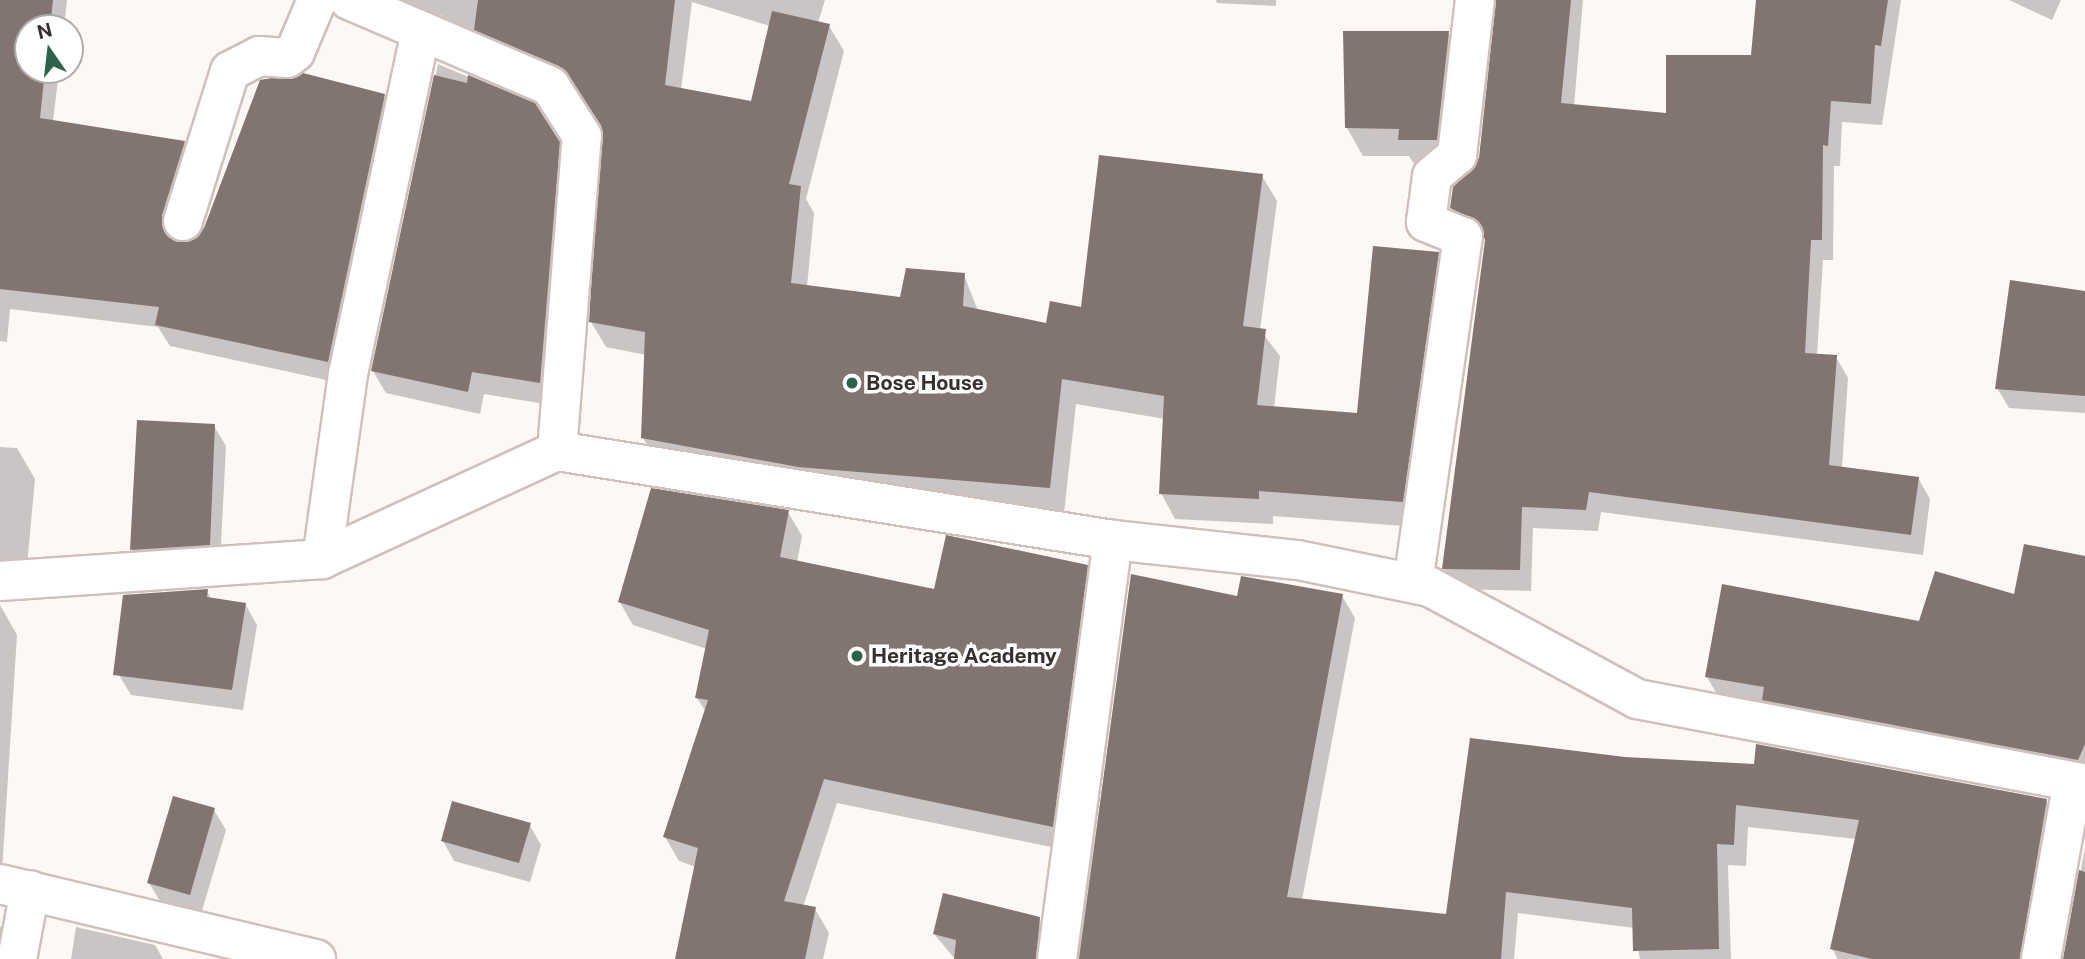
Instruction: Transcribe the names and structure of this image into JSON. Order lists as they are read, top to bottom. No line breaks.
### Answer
{"places":["Bose House","Heritage Academy"],"north":"top"}
